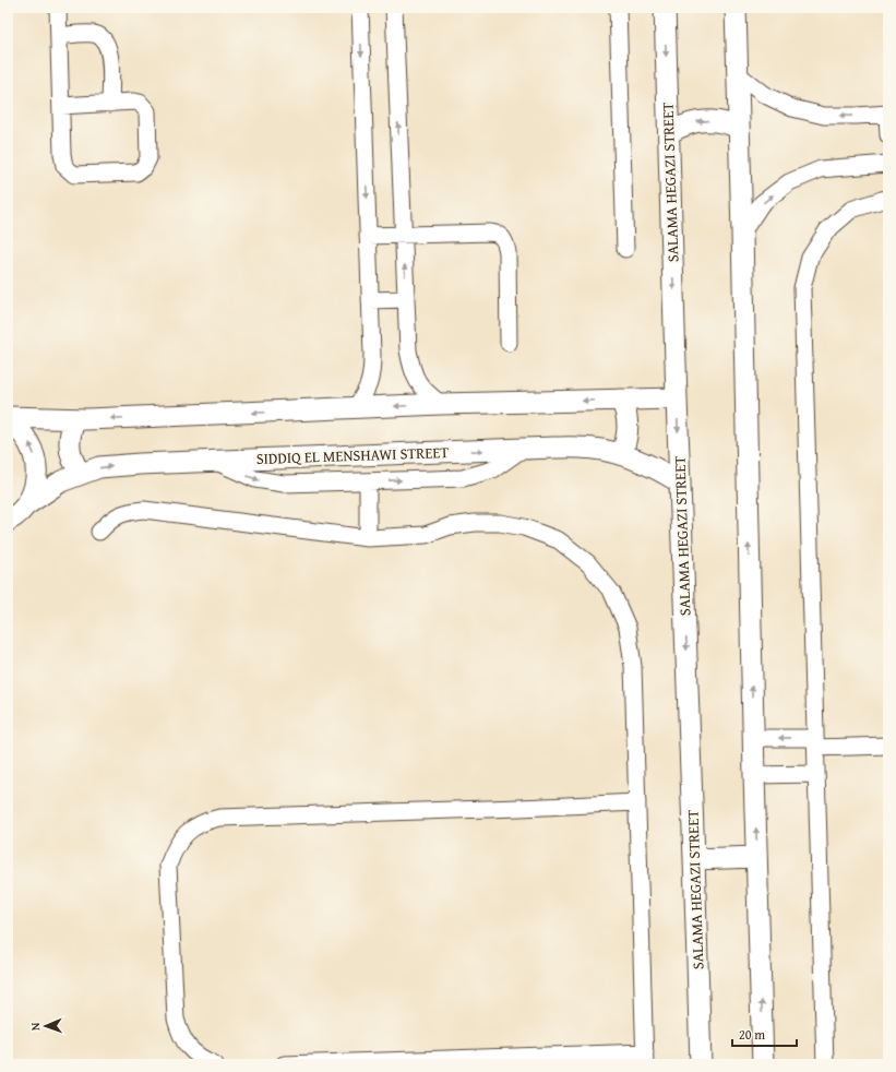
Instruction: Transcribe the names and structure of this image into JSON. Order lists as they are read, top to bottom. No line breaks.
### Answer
{"streets":{"street":["SALAMA HEGAZI STREET","SIDDIQ EL MENSHAWI STREET"]},"crossings":[["SALAMA HEGAZI STREET","SIDDIQ EL MENSHAWI STREET"]],"scale_bar":"20 m","north":"left"}
